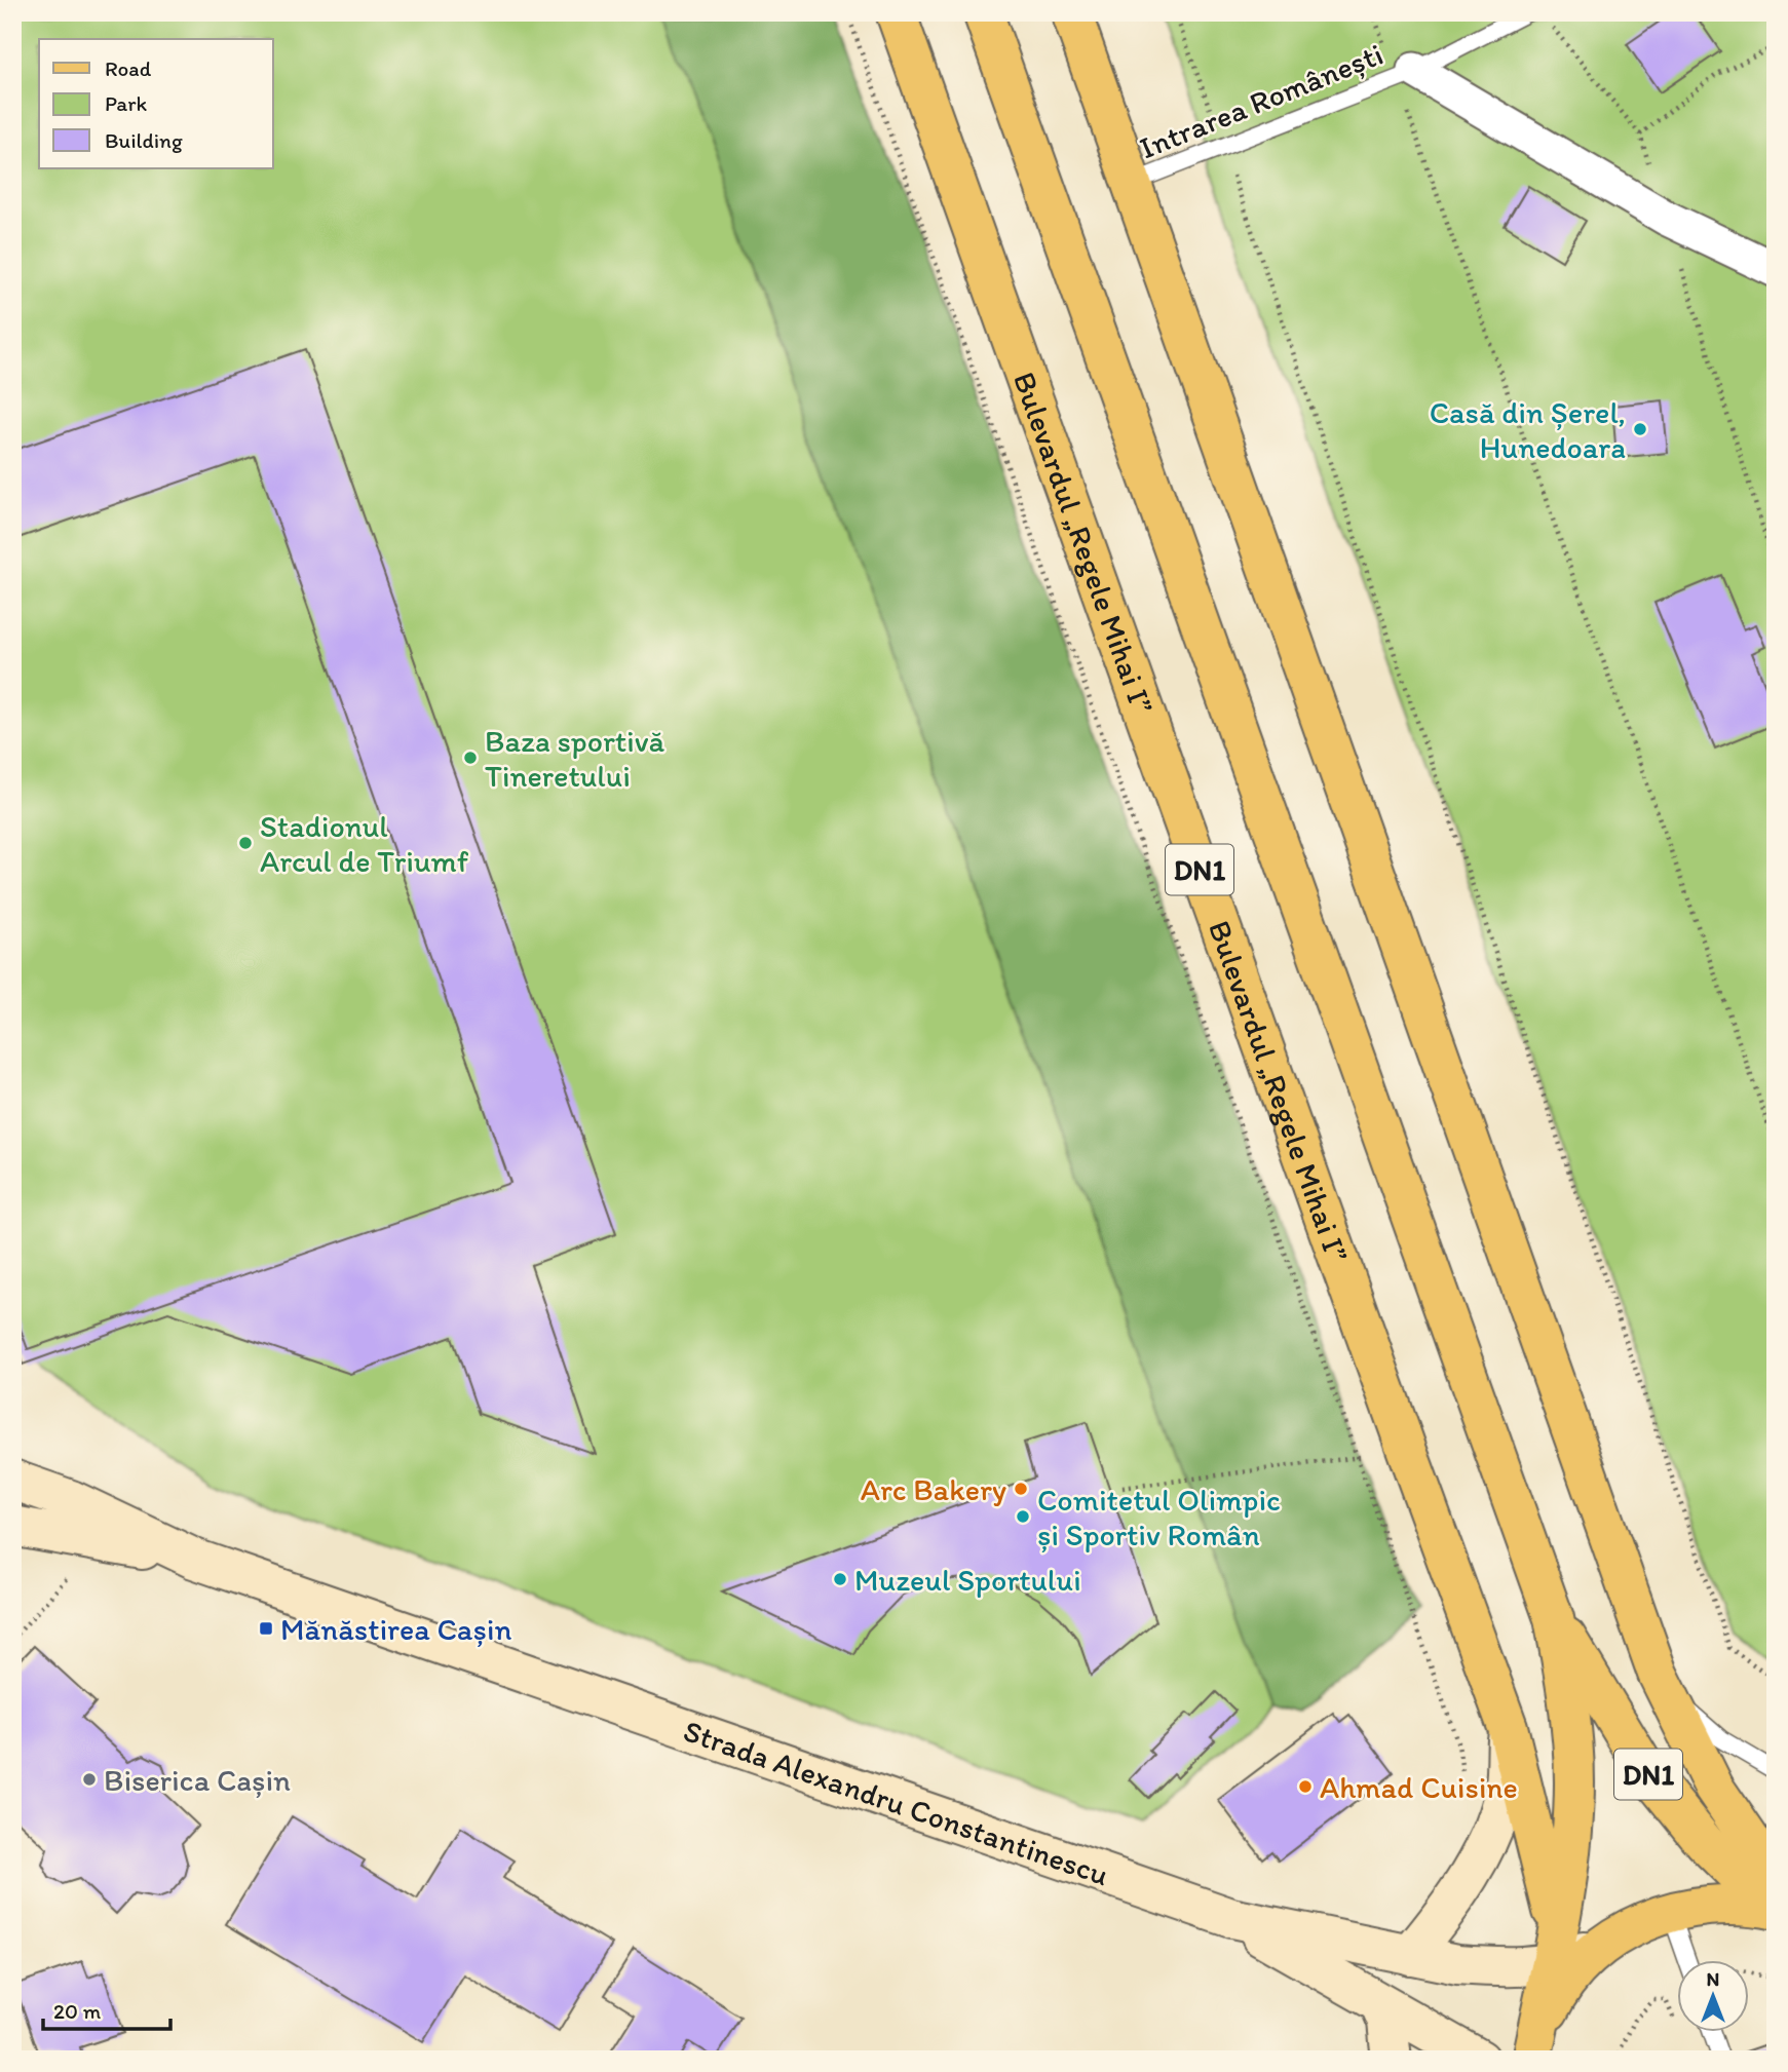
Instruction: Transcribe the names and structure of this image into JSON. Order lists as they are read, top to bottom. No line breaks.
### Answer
{"streets":{"main road":["Bulevardul „Regele Mihai I”","DN1","Strada Alexandru Constantinescu"],"lane":["Intrarea Românești"]},"crossings":[["Intrarea Românești","DN1"],["Bulevardul „Regele Mihai I”","DN1"],["Bulevardul „Regele Mihai I”","Strada Alexandru Constantinescu"],["DN1","Strada Alexandru Constantinescu"]],"places":{"other":["Casă din Șerel, Hunedoara","Baza sportivă Tineretului","Stadionul Arcul de Triumf","Arc Bakery","Comitetul Olimpic și Sportiv Român","Muzeul Sportului","Biserica Cașin","Ahmad Cuisine"],"transit":["Mănăstirea Cașin"]},"legend":["Road","Park","Building"],"scale_bar":"20 m","north":"top"}
